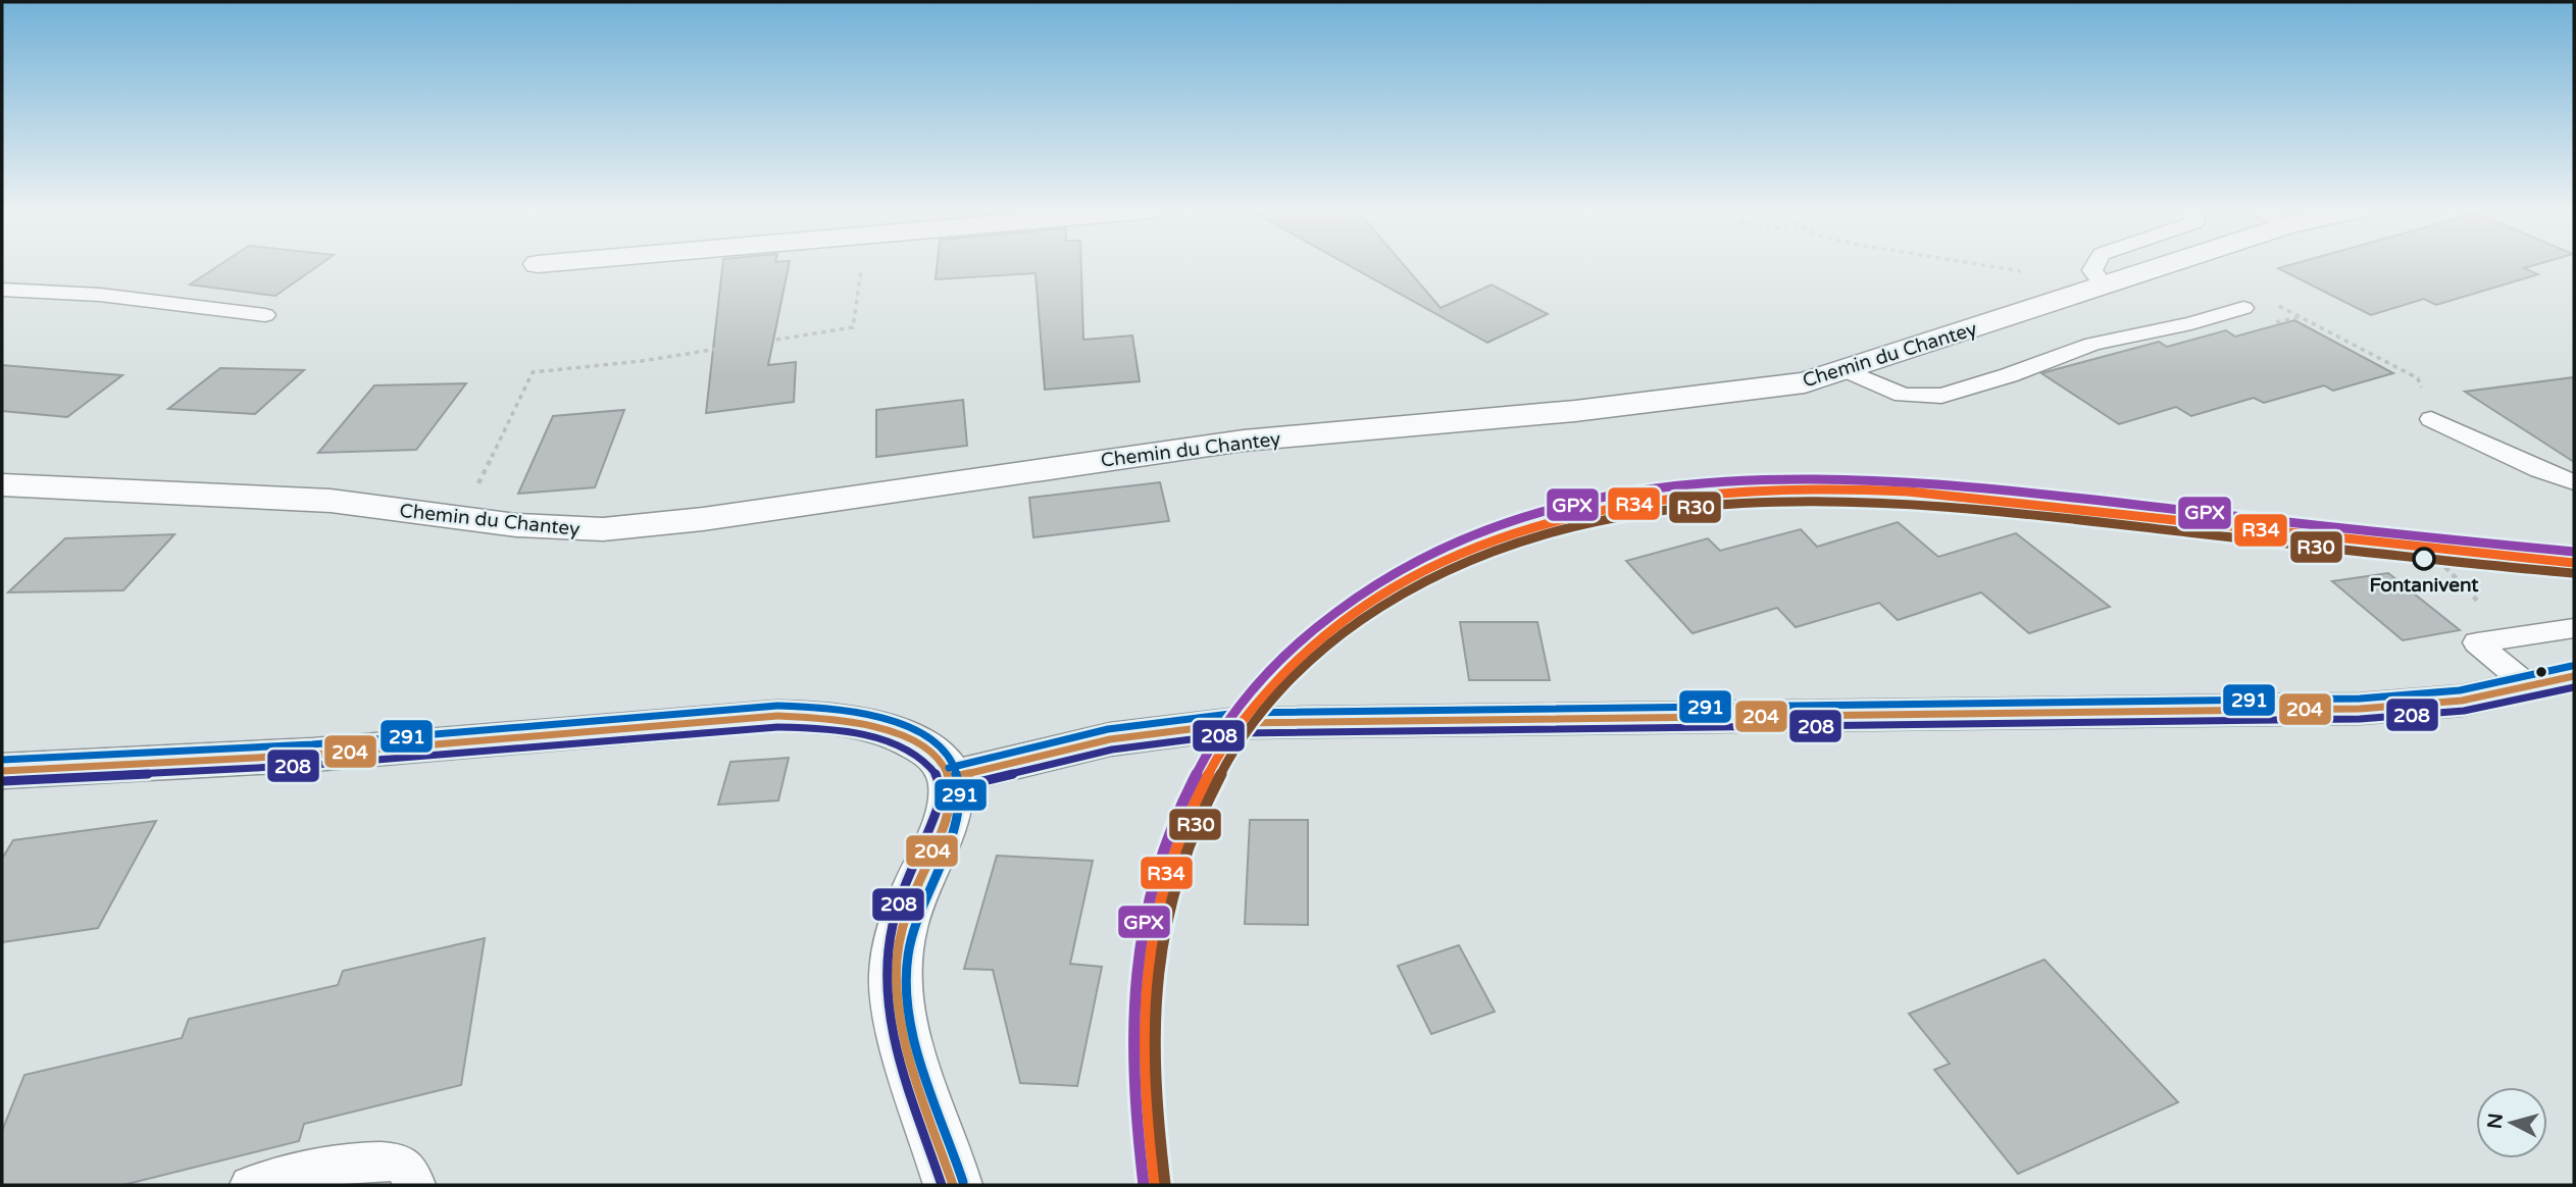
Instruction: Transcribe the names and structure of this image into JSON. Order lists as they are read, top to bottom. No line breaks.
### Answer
{"streets":{"street":["Chemin du Chantey"]},"places":["Fontanivent"],"lines":["transit line GPX","transit line R34","transit line R30","transit line 291","transit line 204","transit line 208"],"north":"left"}
